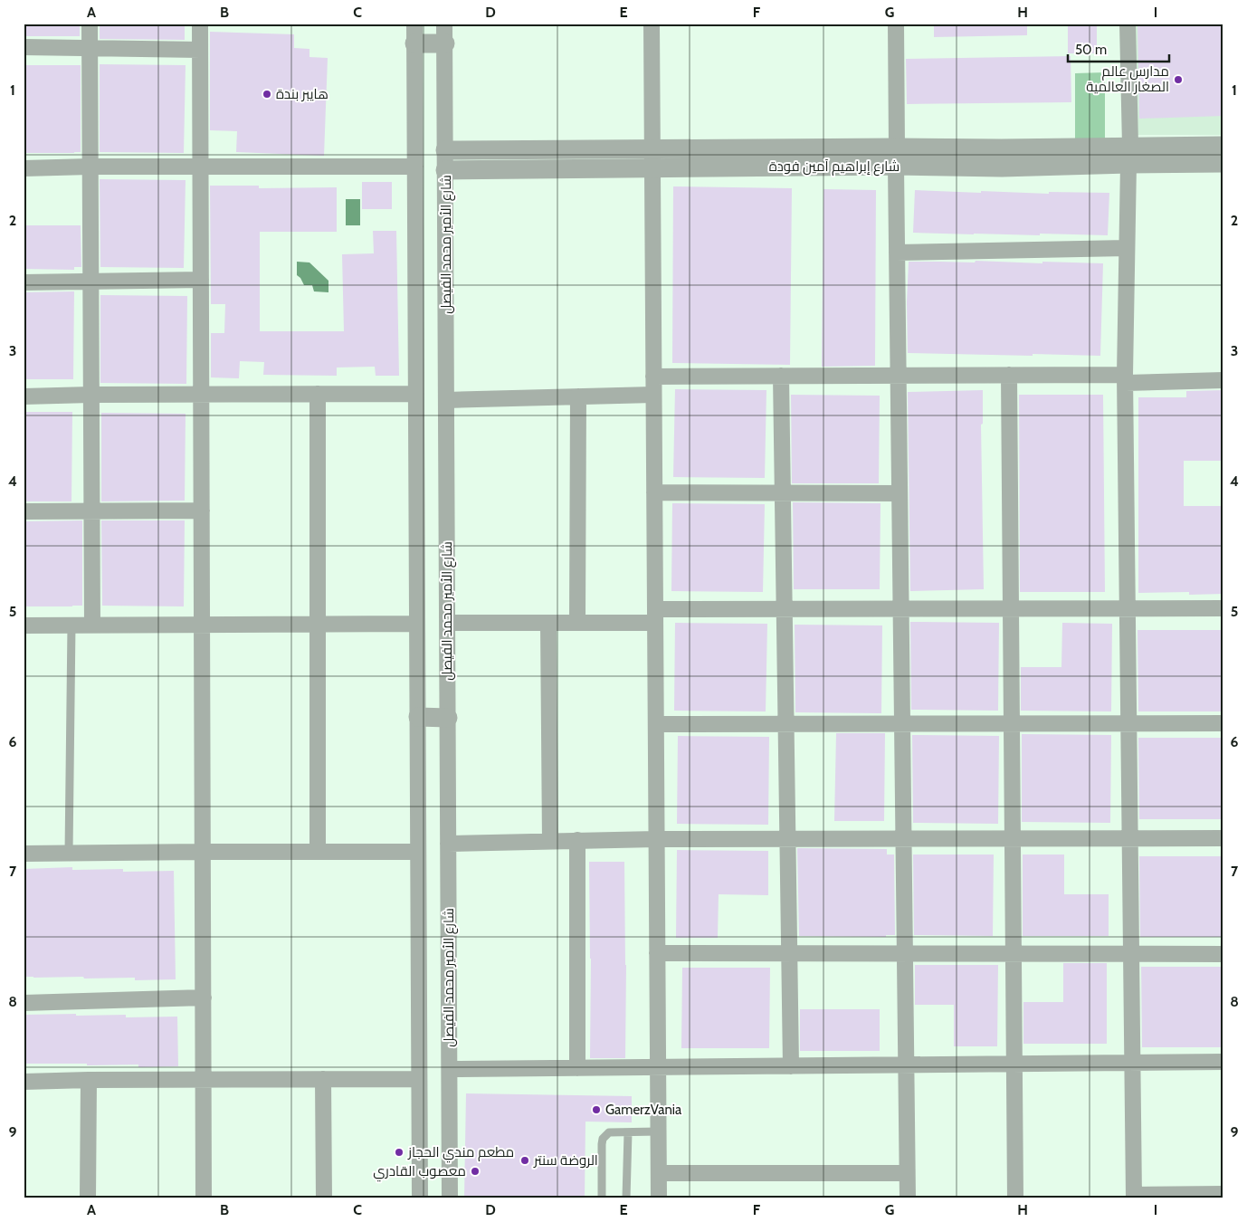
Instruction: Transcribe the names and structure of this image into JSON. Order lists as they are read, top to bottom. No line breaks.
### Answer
{"streets":{"street":["شارع إبراهيم آمين فودة","شارع الأمير محمد الفيصل"]},"crossings":[["شارع إبراهيم آمين فودة","شارع الأمير محمد الفيصل"]],"places":["مدارس عالم الصغار العالمية","هايبر بندة","GamerzVania","مطعم مندي الحجاز","الروضة سنتر","معصوب القادري"],"scale_bar":"50 m","grid":{"columns":["A","B","C","D","E","F","G","H","I"],"rows":["1","2","3","4","5","6","7","8","9"]}}
